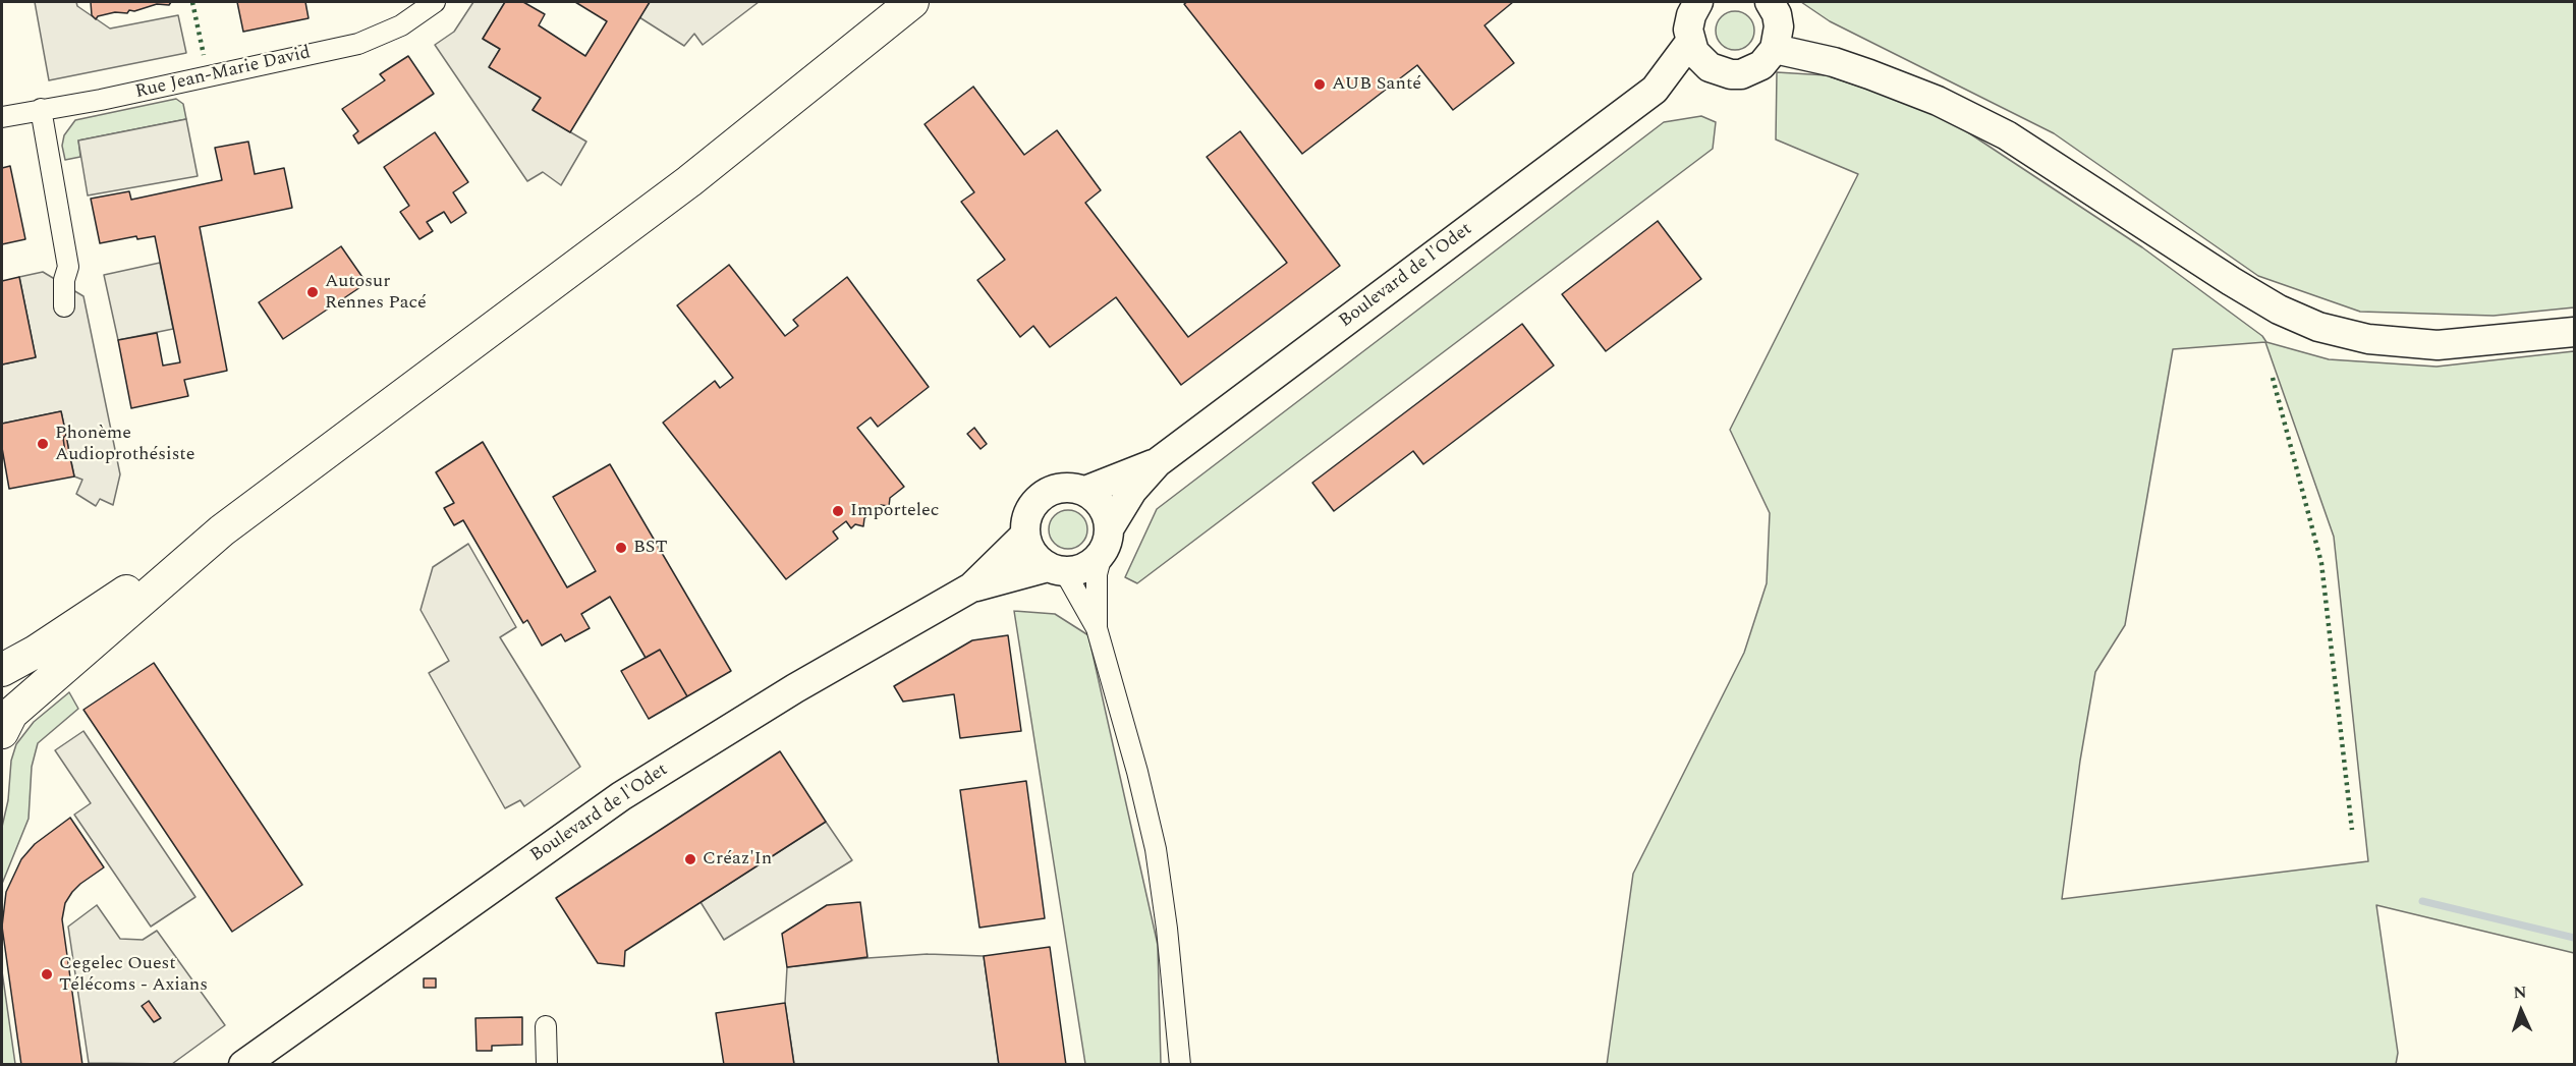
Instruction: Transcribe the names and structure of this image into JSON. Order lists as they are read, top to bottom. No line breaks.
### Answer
{"streets":{"street":["Rue Jean-Marie David","Boulevard de l'Odet"]},"places":["AUB Santé","Autosur Rennes Pacé","Phonème Audioprothésiste","Importelec","BST","Créaz'In","Cegelec Ouest Télécoms - Axians"],"north":"top"}
